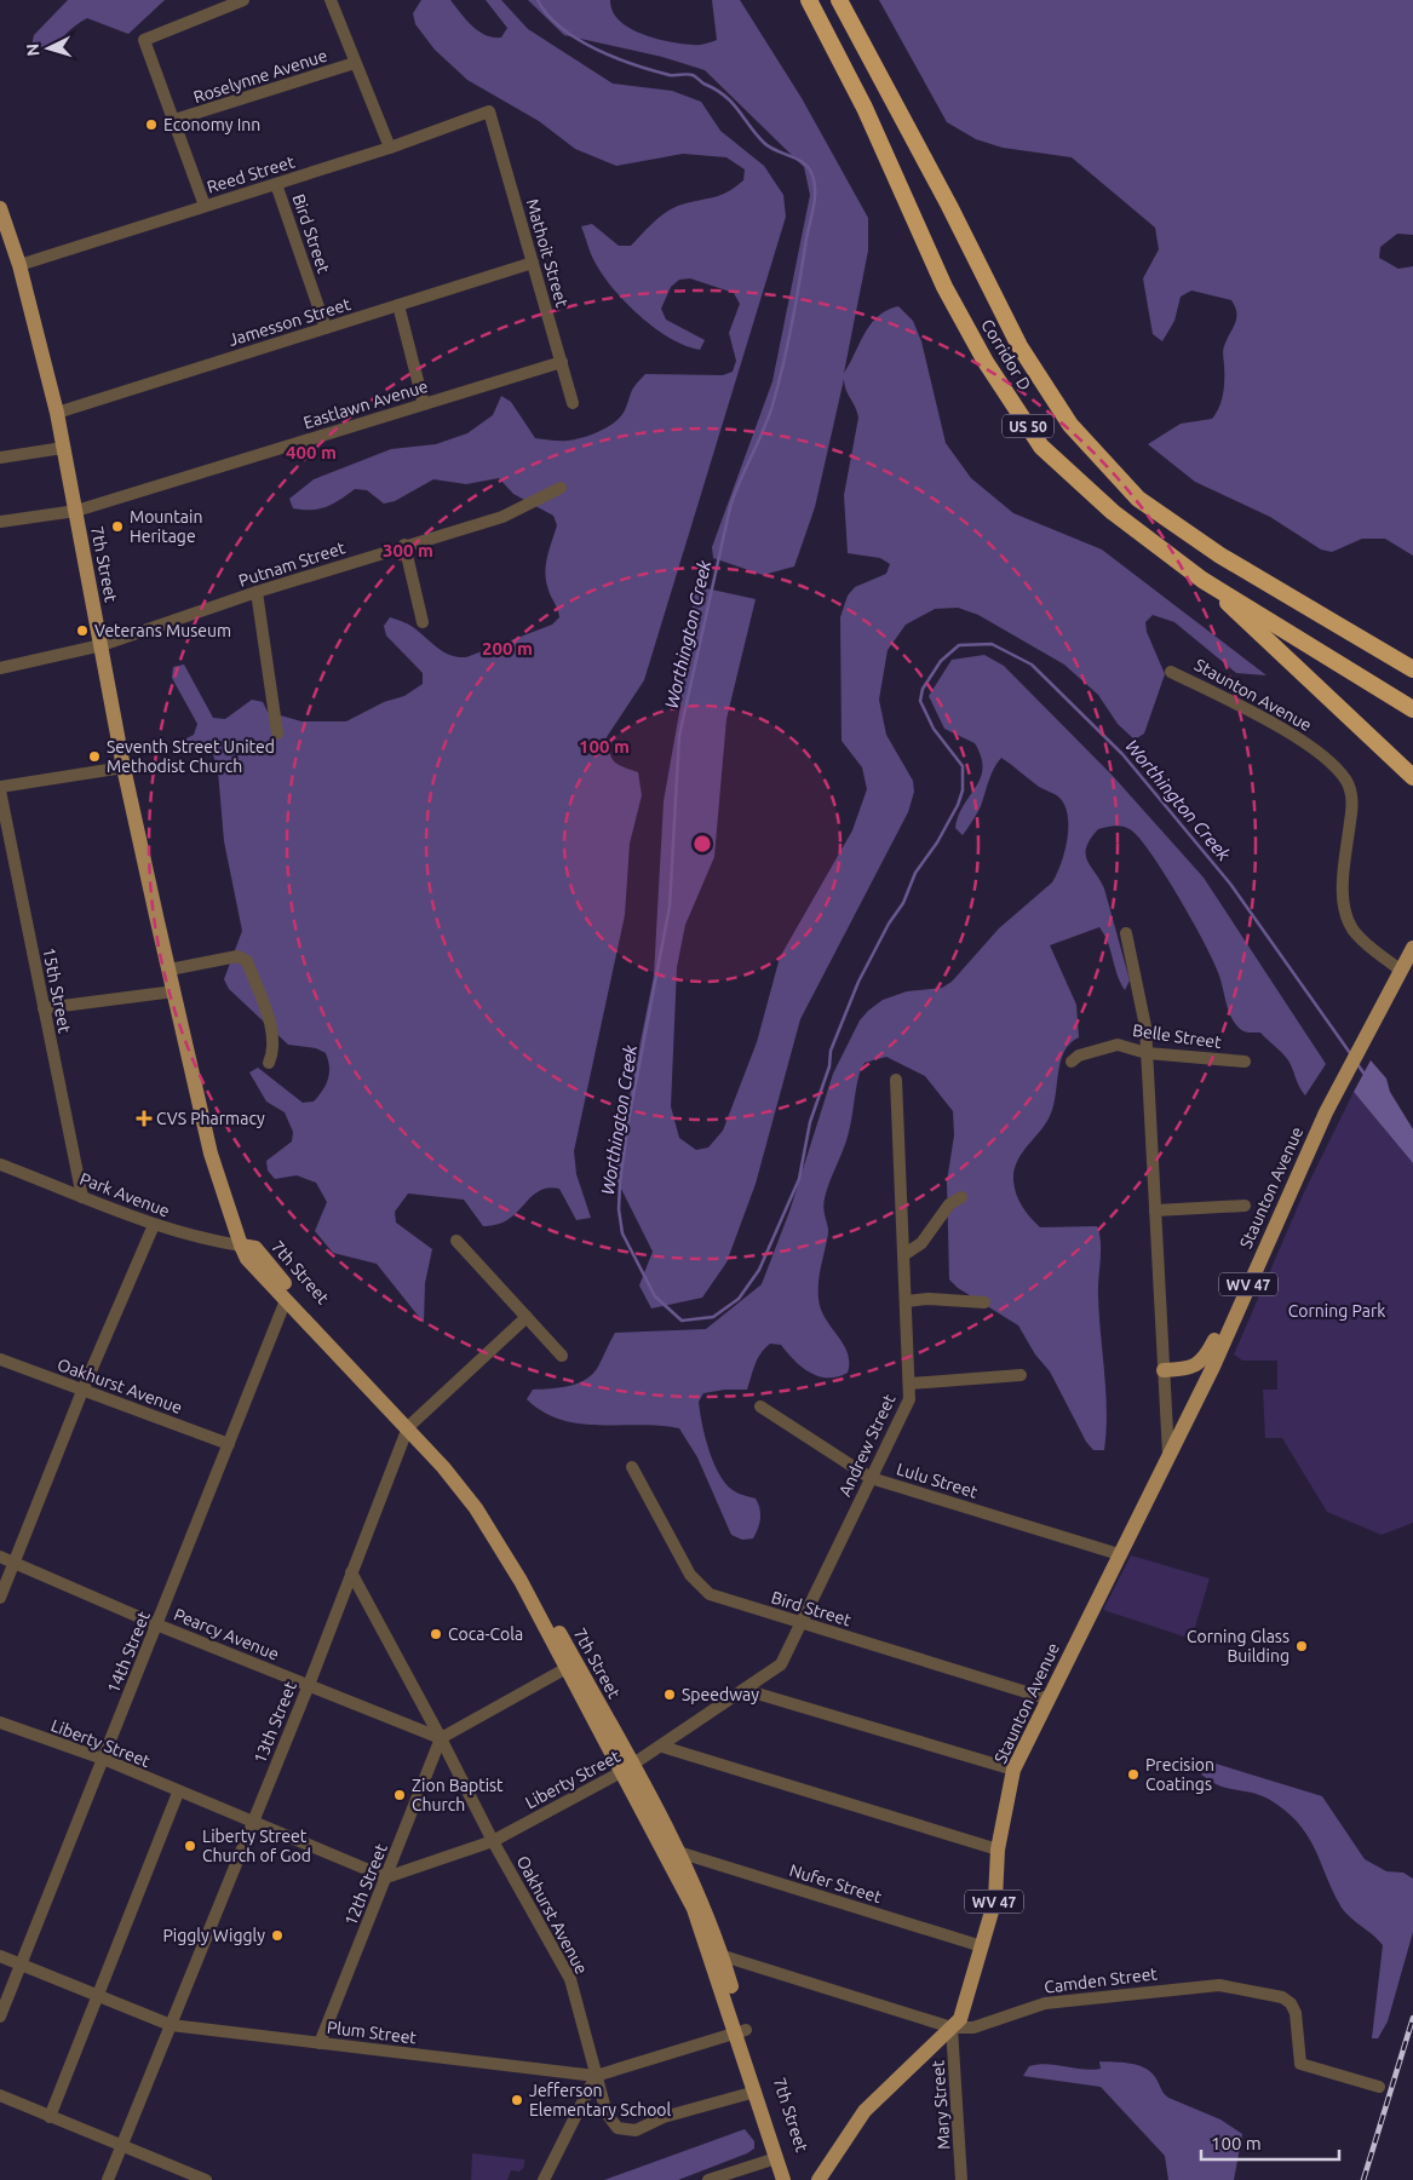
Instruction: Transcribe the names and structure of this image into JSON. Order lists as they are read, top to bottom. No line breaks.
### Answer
{"streets":{"highway":["Corridor D","US 50"],"main road":["7th Street","Staunton Avenue","WV 47"],"street":["Roselynne Avenue","Reed Street","Bird Street","Mathoit Street","Jamesson Street","Eastlawn Avenue","Putnam Street","15th Street","Belle Street","Park Avenue","Oakhurst Avenue","Andrew Street","Lulu Street","Pearcy Avenue","14th Street","13th Street","Liberty Street","Nufer Street","12th Street","Camden Street","Plum Street","Mary Street"]},"crossings":[["Reed Street","Bird Street"],["Reed Street","Mathoit Street"],["Reed Street","7th Street"],["Bird Street","Jamesson Street"],["Bird Street","Staunton Avenue"],["Bird Street","Andrew Street"],["Mathoit Street","Jamesson Street"],["Mathoit Street","Eastlawn Avenue"],["Jamesson Street","7th Street"],["Eastlawn Avenue","7th Street"],["7th Street","Putnam Street"],["7th Street","Park Avenue"],["7th Street","Oakhurst Avenue"],["7th Street","14th Street"],["7th Street","13th Street"],["7th Street","Liberty Street"],["7th Street","Nufer Street"],["7th Street","Camden Street"],["7th Street","Plum Street"],["Staunton Avenue","Belle Street"],["Staunton Avenue","Lulu Street"],["Staunton Avenue","Nufer Street"],["Staunton Avenue","Camden Street"],["Staunton Avenue","Mary Street"],["15th Street","Park Avenue"],["Oakhurst Avenue","Pearcy Avenue"],["Oakhurst Avenue","14th Street"],["Oakhurst Avenue","Liberty Street"],["Oakhurst Avenue","12th Street"],["Oakhurst Avenue","Plum Street"],["Andrew Street","Lulu Street"],["Andrew Street","Liberty Street"],["Pearcy Avenue","14th Street"],["Pearcy Avenue","13th Street"],["Pearcy Avenue","12th Street"],["14th Street","Liberty Street"],["14th Street","Plum Street"],["13th Street","Liberty Street"],["13th Street","Plum Street"],["Liberty Street","12th Street"],["12th Street","Plum Street"],["Camden Street","Mary Street"]],"water":["Worthington Creek"],"parks":["Corning Park"],"places":{"other":["Economy Inn","Mountain Heritage","Veterans Museum","Seventh Street United Methodist Church","Coca-Cola","Corning Glass Building","Speedway","Precision Coatings","Zion Baptist Church","Liberty Street Church of God","Piggly Wiggly","Jefferson Elementary School"],"health":["CVS Pharmacy"]},"scale_bar":"100 m","north":"left","rings":["400 m","300 m","200 m","100 m"]}
